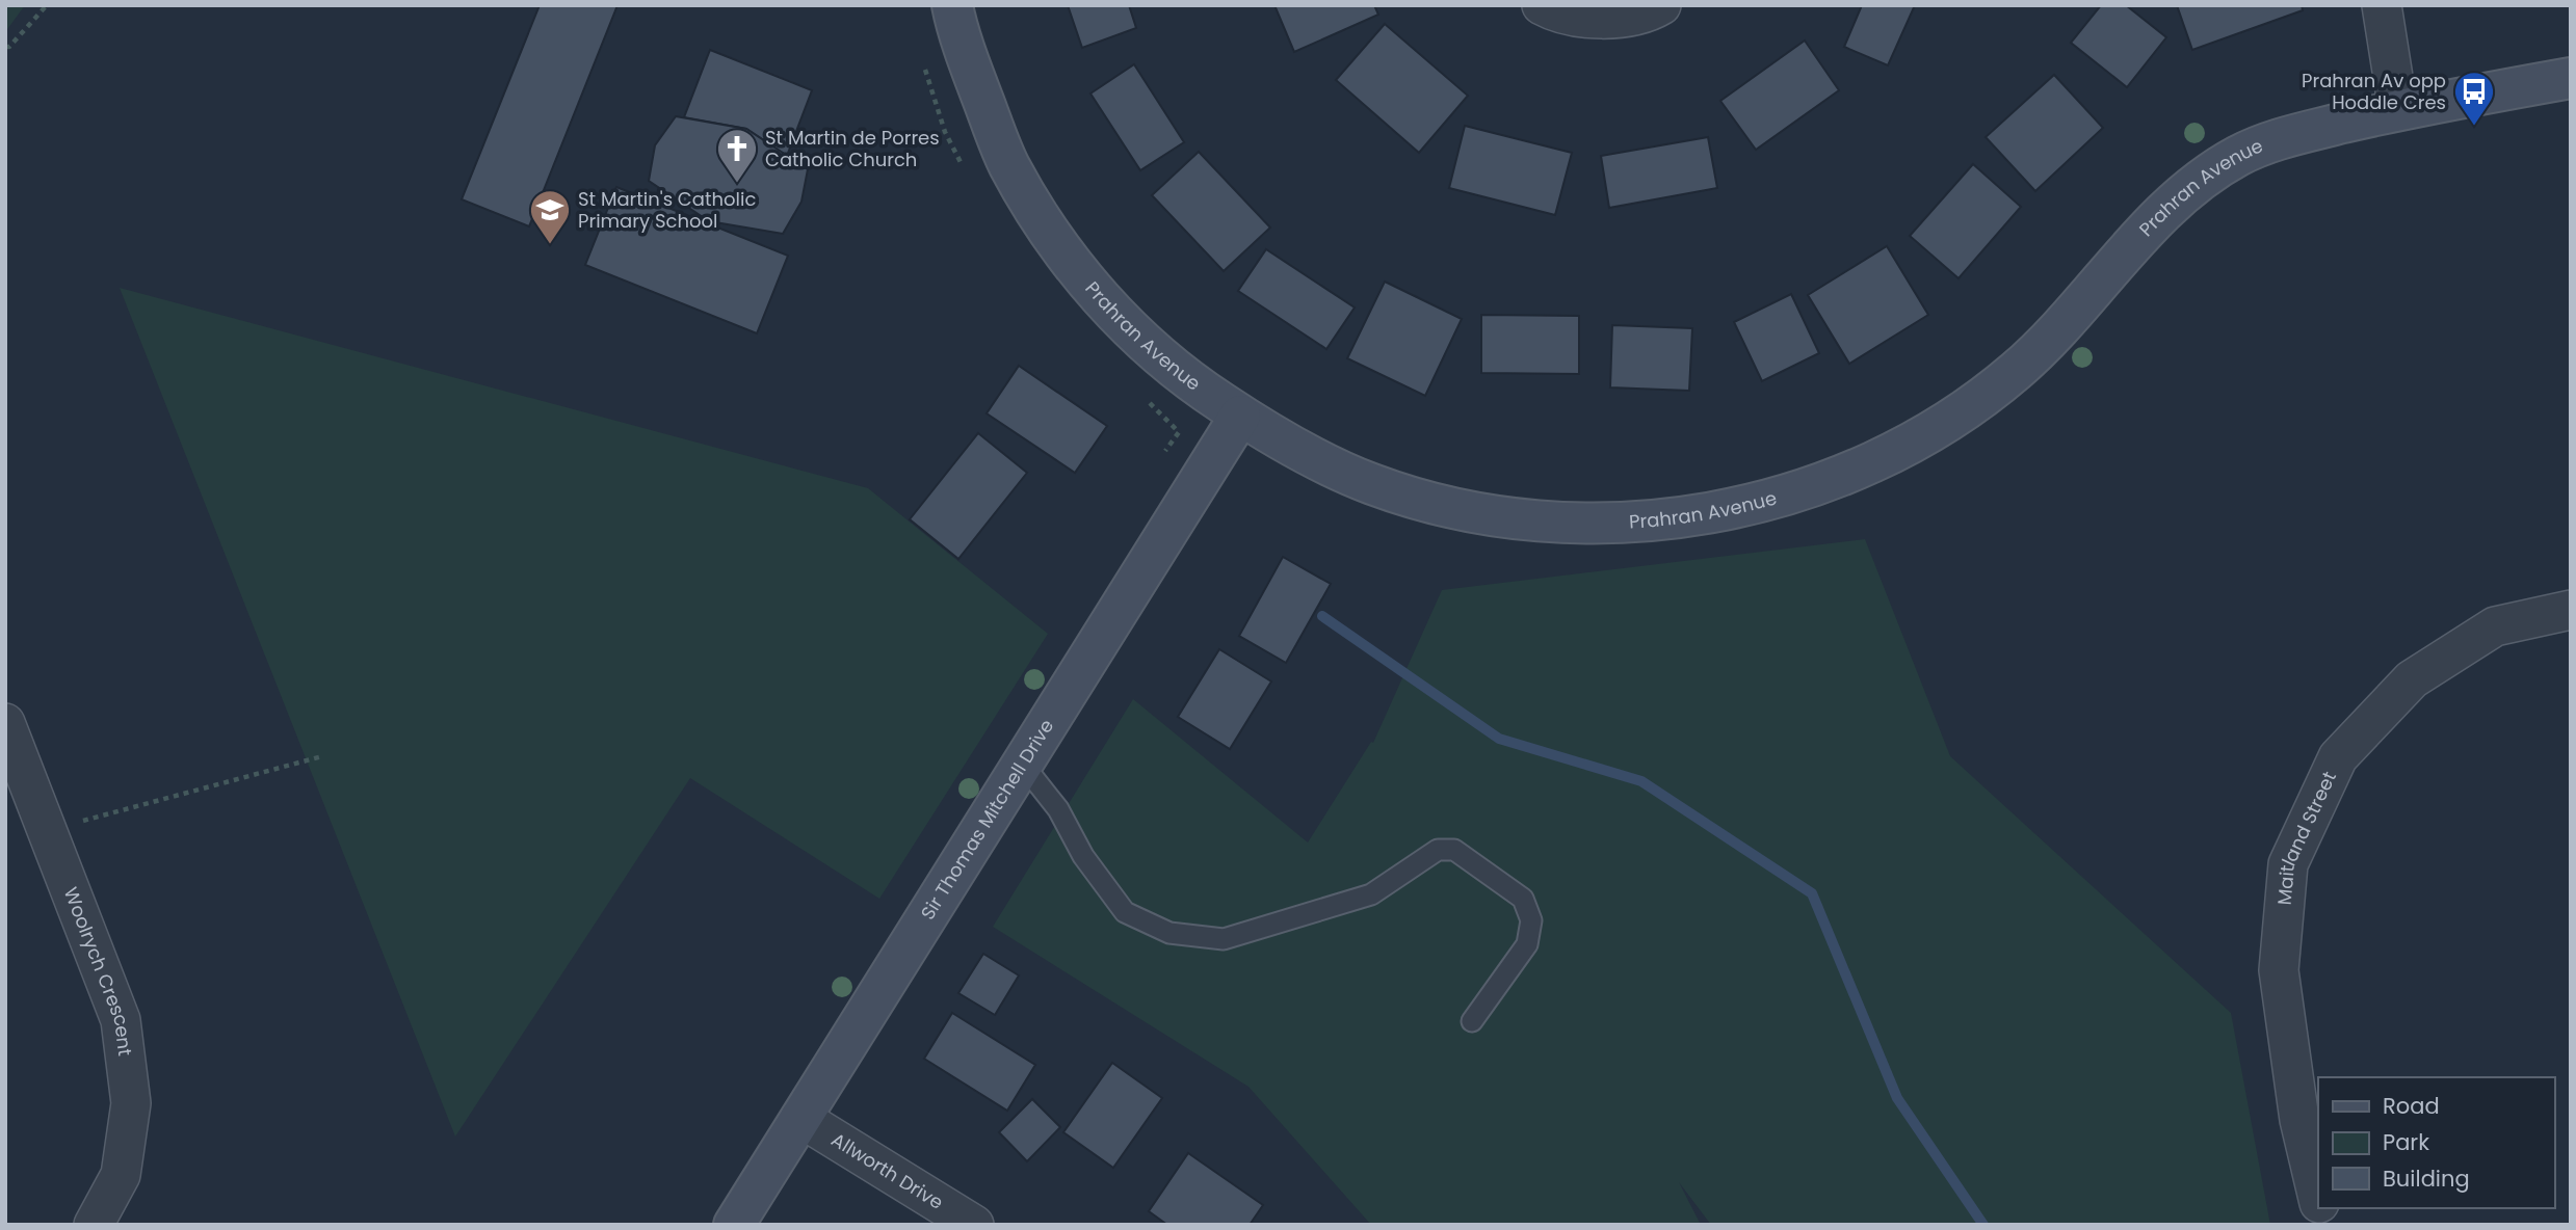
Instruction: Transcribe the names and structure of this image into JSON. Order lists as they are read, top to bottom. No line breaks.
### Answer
{"streets":{"street":["Prahran Avenue","Sir Thomas Mitchell Drive","Maitland Street","Woolrych Crescent","Allworth Drive"]},"crossings":[["Prahran Avenue","Sir Thomas Mitchell Drive"],["Sir Thomas Mitchell Drive","Allworth Drive"]],"places":{"bus stop":["Prahran Av opp Hoddle Cres"],"church":["St Martin de Porres Catholic Church"],"school or university":["St Martin's Catholic Primary School"]},"legend":["Road","Park","Building"]}
